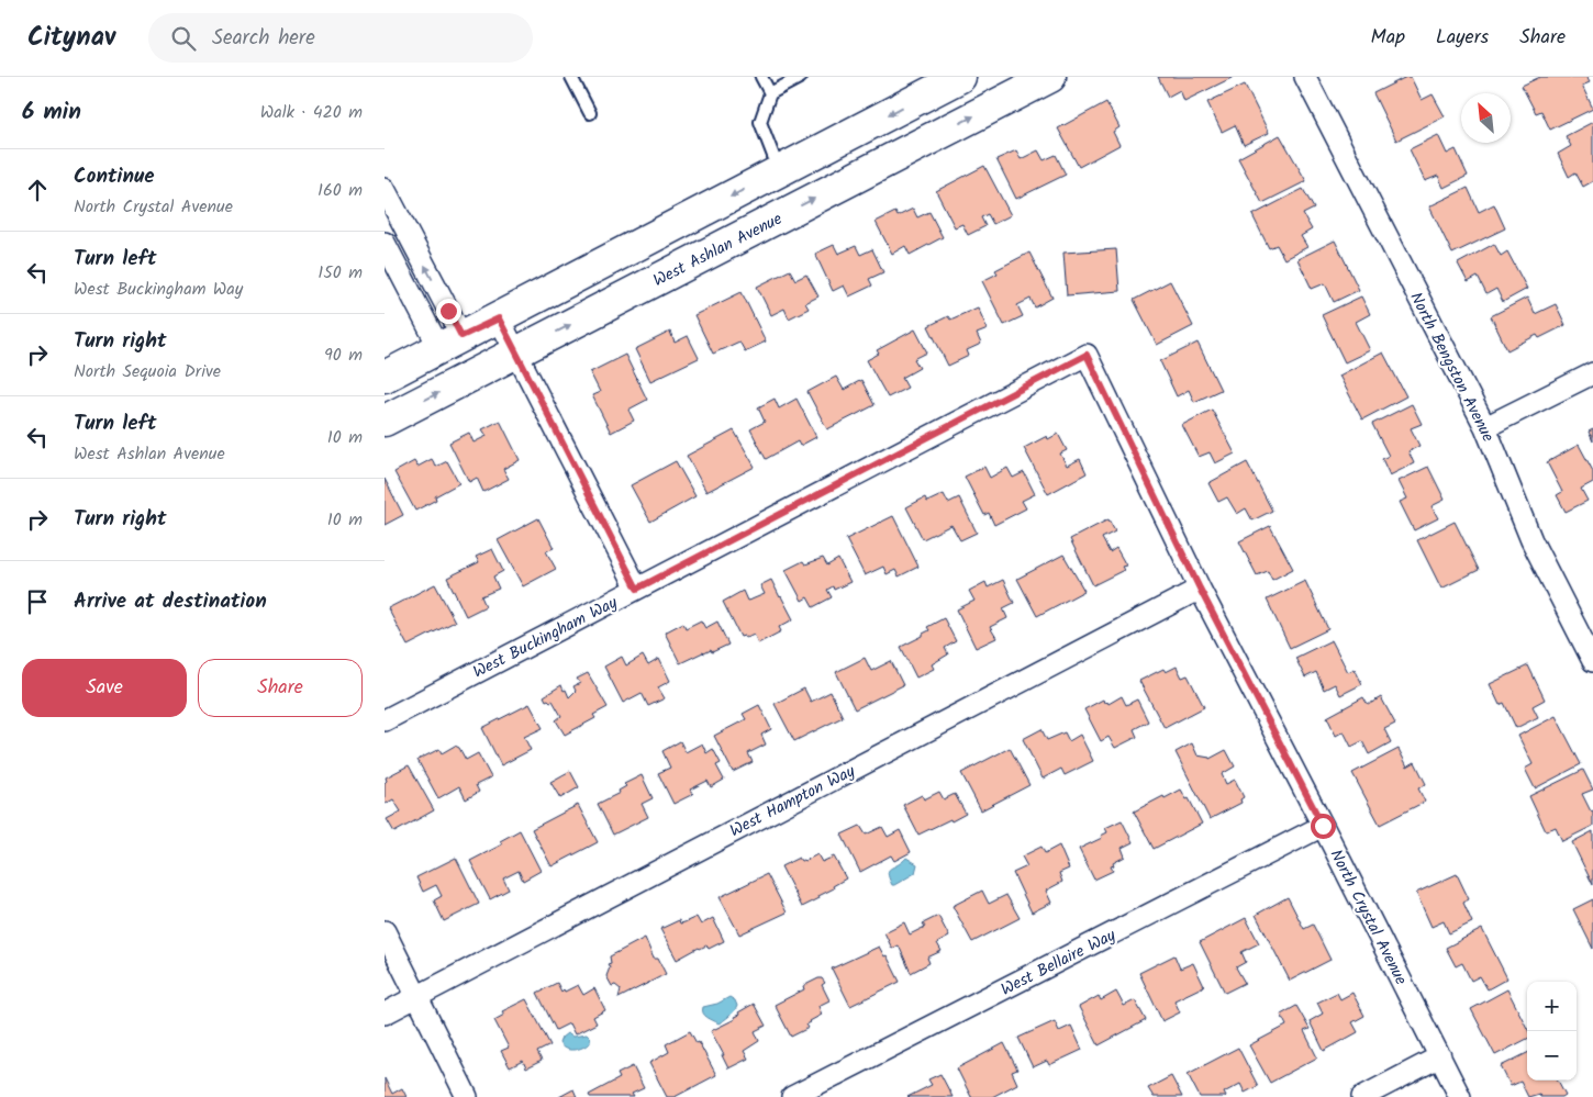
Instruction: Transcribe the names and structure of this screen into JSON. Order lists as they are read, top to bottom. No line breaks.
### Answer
{"streets":{"main road":["West Ashlan Avenue"],"street":["North Bengston Avenue","West Buckingham Way","West Hampton Way","North Crystal Avenue","West Bellaire Way"]},"crossings":[["West Buckingham Way","North Crystal Avenue"],["West Hampton Way","North Crystal Avenue"],["North Crystal Avenue","West Bellaire Way"]],"north":"top left","page":{"header":"Citynav","search":"Search here","nav":["Map","Layers","Share"],"heading":["6 min","Walk · 420 m"],"list":[["Continue","North Crystal Avenue","160 m"],["Turn left","West Buckingham Way","150 m"],["Turn right","North Sequoia Drive","90 m"],["Turn left","West Ashlan Avenue","10 m"],["Turn right","10 m"],"Arrive at destination"],"buttons":["Save","Share"],"map_buttons":["+","−"]}}
